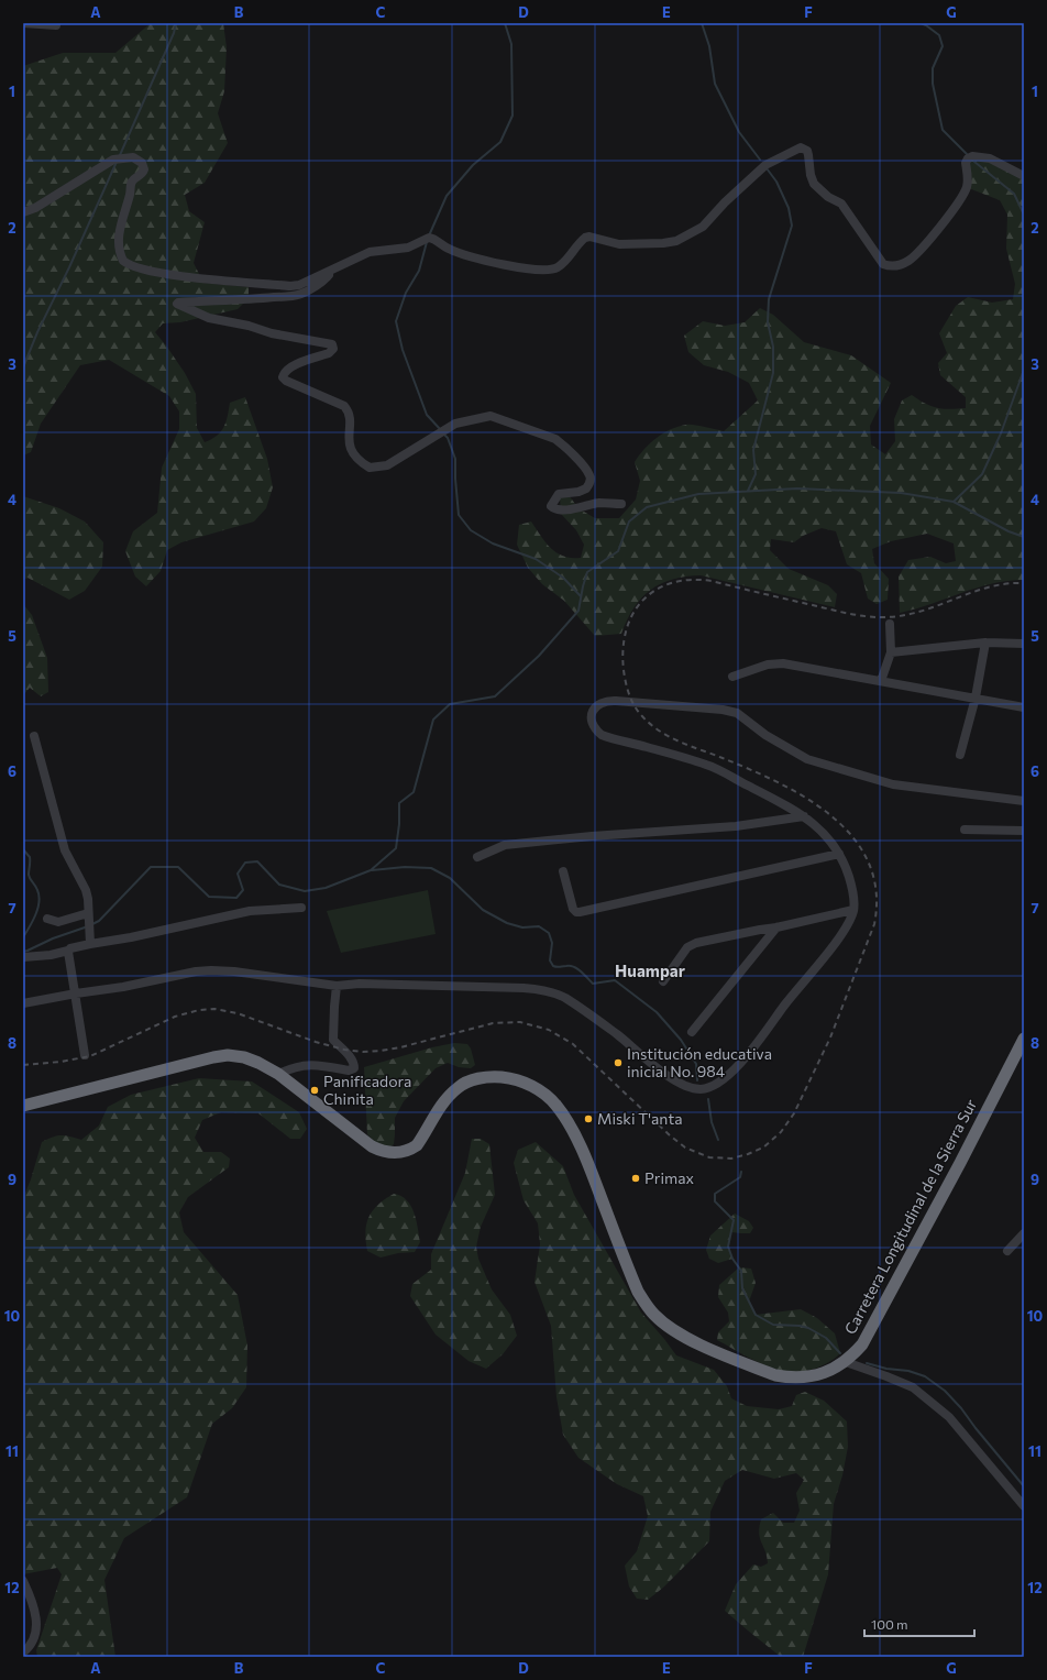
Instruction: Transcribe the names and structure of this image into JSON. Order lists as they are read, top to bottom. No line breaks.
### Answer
{"streets":{"highway":["Carretera Longitudinal de la Sierra Sur"]},"districts":["Huampar"],"places":["Institución educativa inicial No. 984","Panificadora Chinita","Miski T'anta","Primax"],"scale_bar":"100 m","grid":{"columns":["A","B","C","D","E","F","G"],"rows":["1","2","3","4","5","6","7","8","9","10","11","12"]}}
